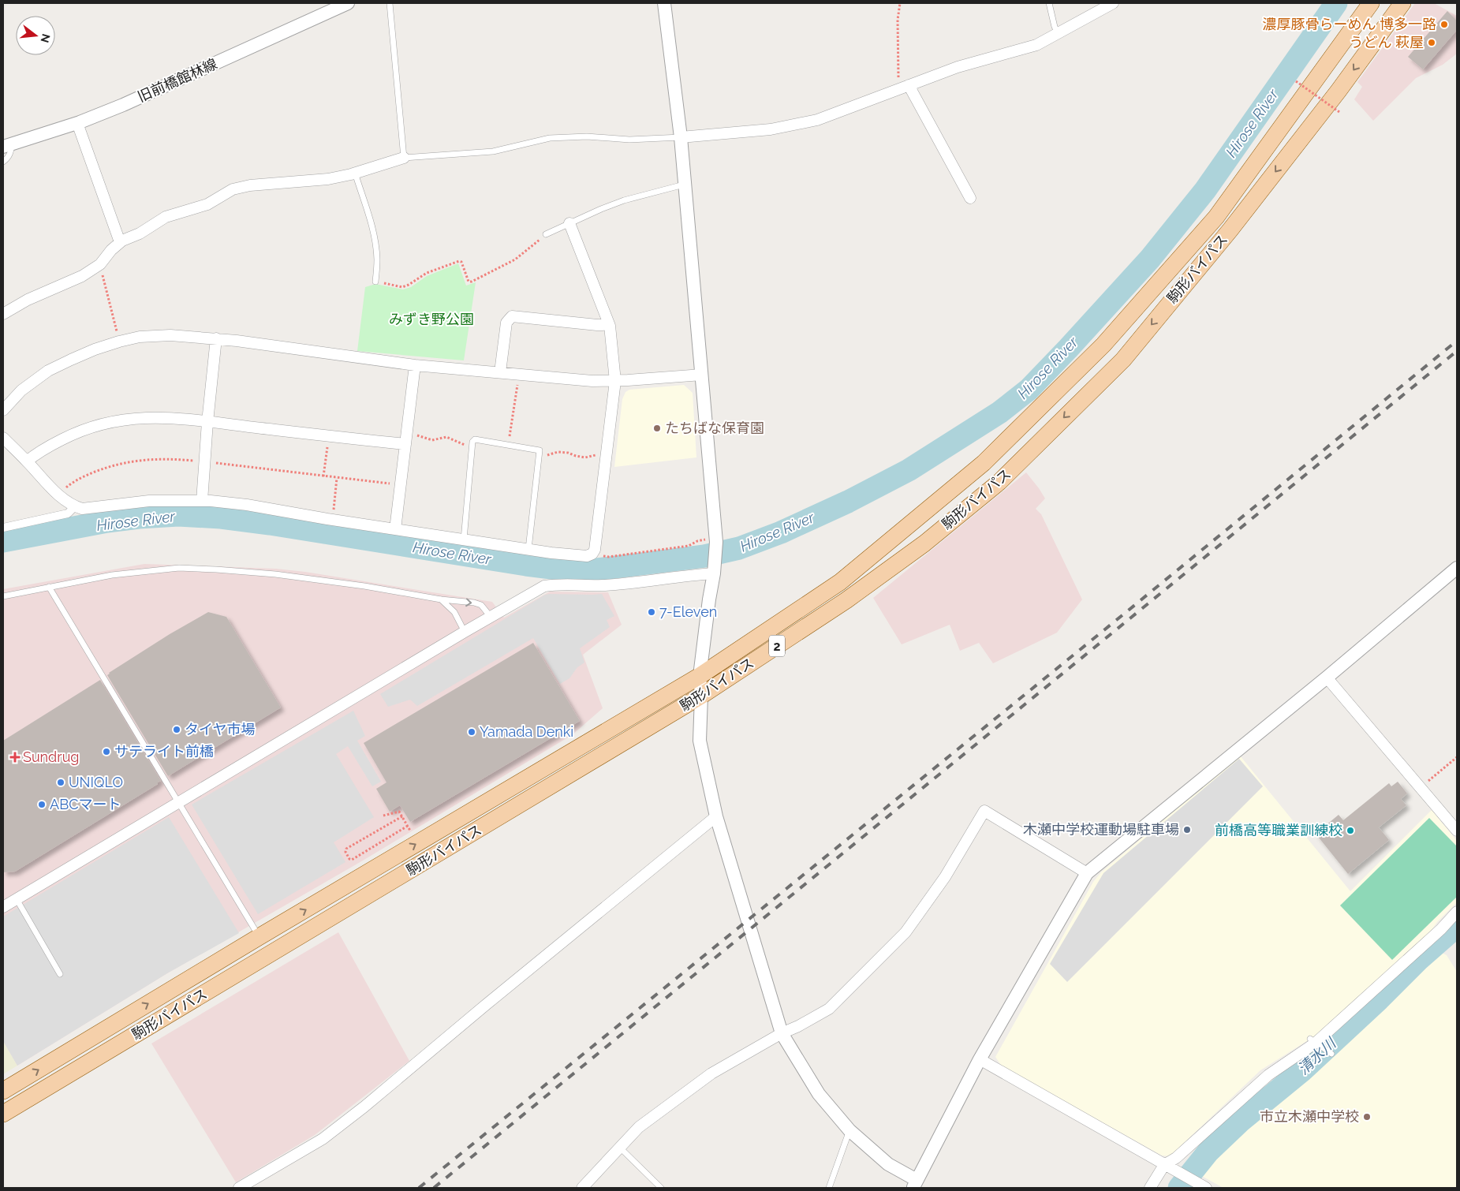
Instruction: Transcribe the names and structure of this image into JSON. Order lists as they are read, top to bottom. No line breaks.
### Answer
{"streets":{"main road":["駒形バイパス","2"],"street":["旧前橋館林線"]},"water":["Hirose River","清水川"],"parks":["みずき野公園"],"places":{"other":["濃厚豚骨らーめん 博多一路","うどん 萩屋","たちばな保育園","7-Eleven","タイヤ市場","Yamada Denki","サテライト前橋","UNIQLO","ABCマート","木瀬中学校運動場駐車場","前橋高等職業訓練校","市立木瀬中学校"],"health":["Sundrug"]},"north":"right"}
